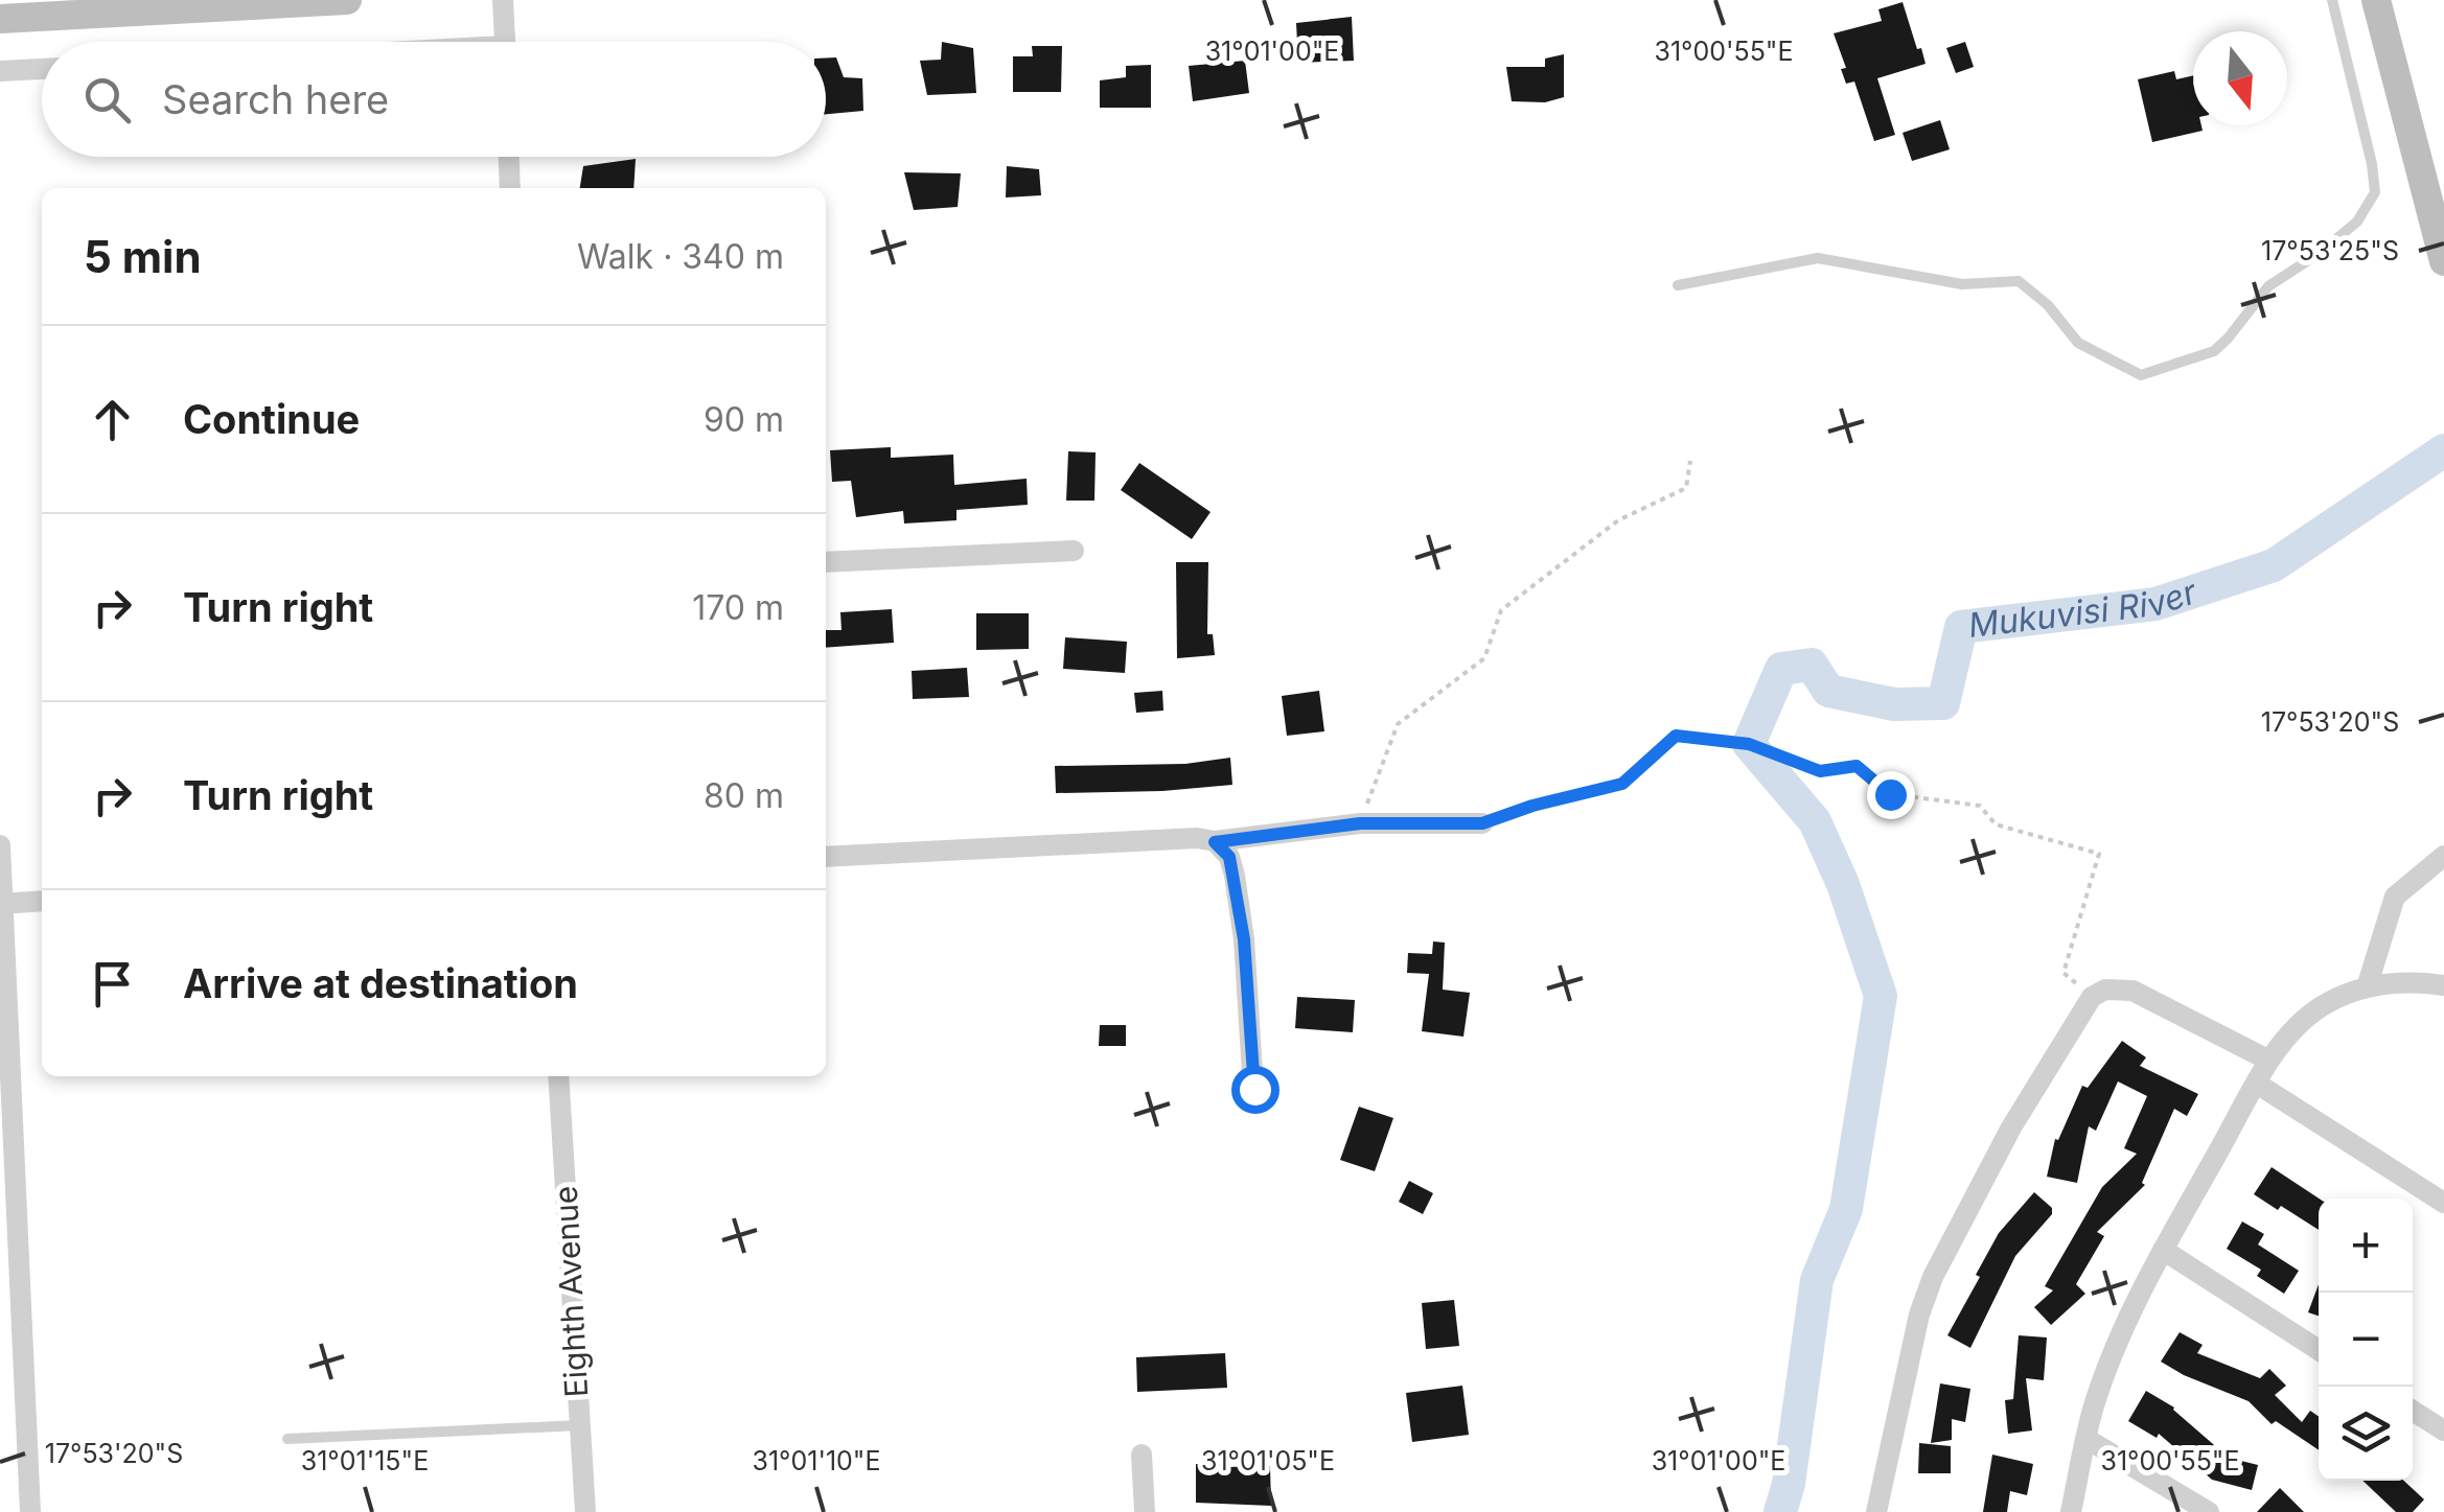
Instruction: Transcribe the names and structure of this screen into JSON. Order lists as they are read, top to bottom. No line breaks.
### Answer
{"streets":{"street":["Eighth Avenue"]},"water":["Mukuvisi River"],"north":"bottom","page":{"search":"Search here","heading":["5 min","Walk · 340 m"],"list":[["Continue","90 m"],["Turn right","170 m"],["Turn right","80 m"],"Arrive at destination"],"map_buttons":["+","−"]},"coordinates":["31°01'00\"E","31°00'55\"E","17°53'25\"S","17°53'20\"S","31°01'15\"E","31°01'10\"E","31°01'05\"E"]}
